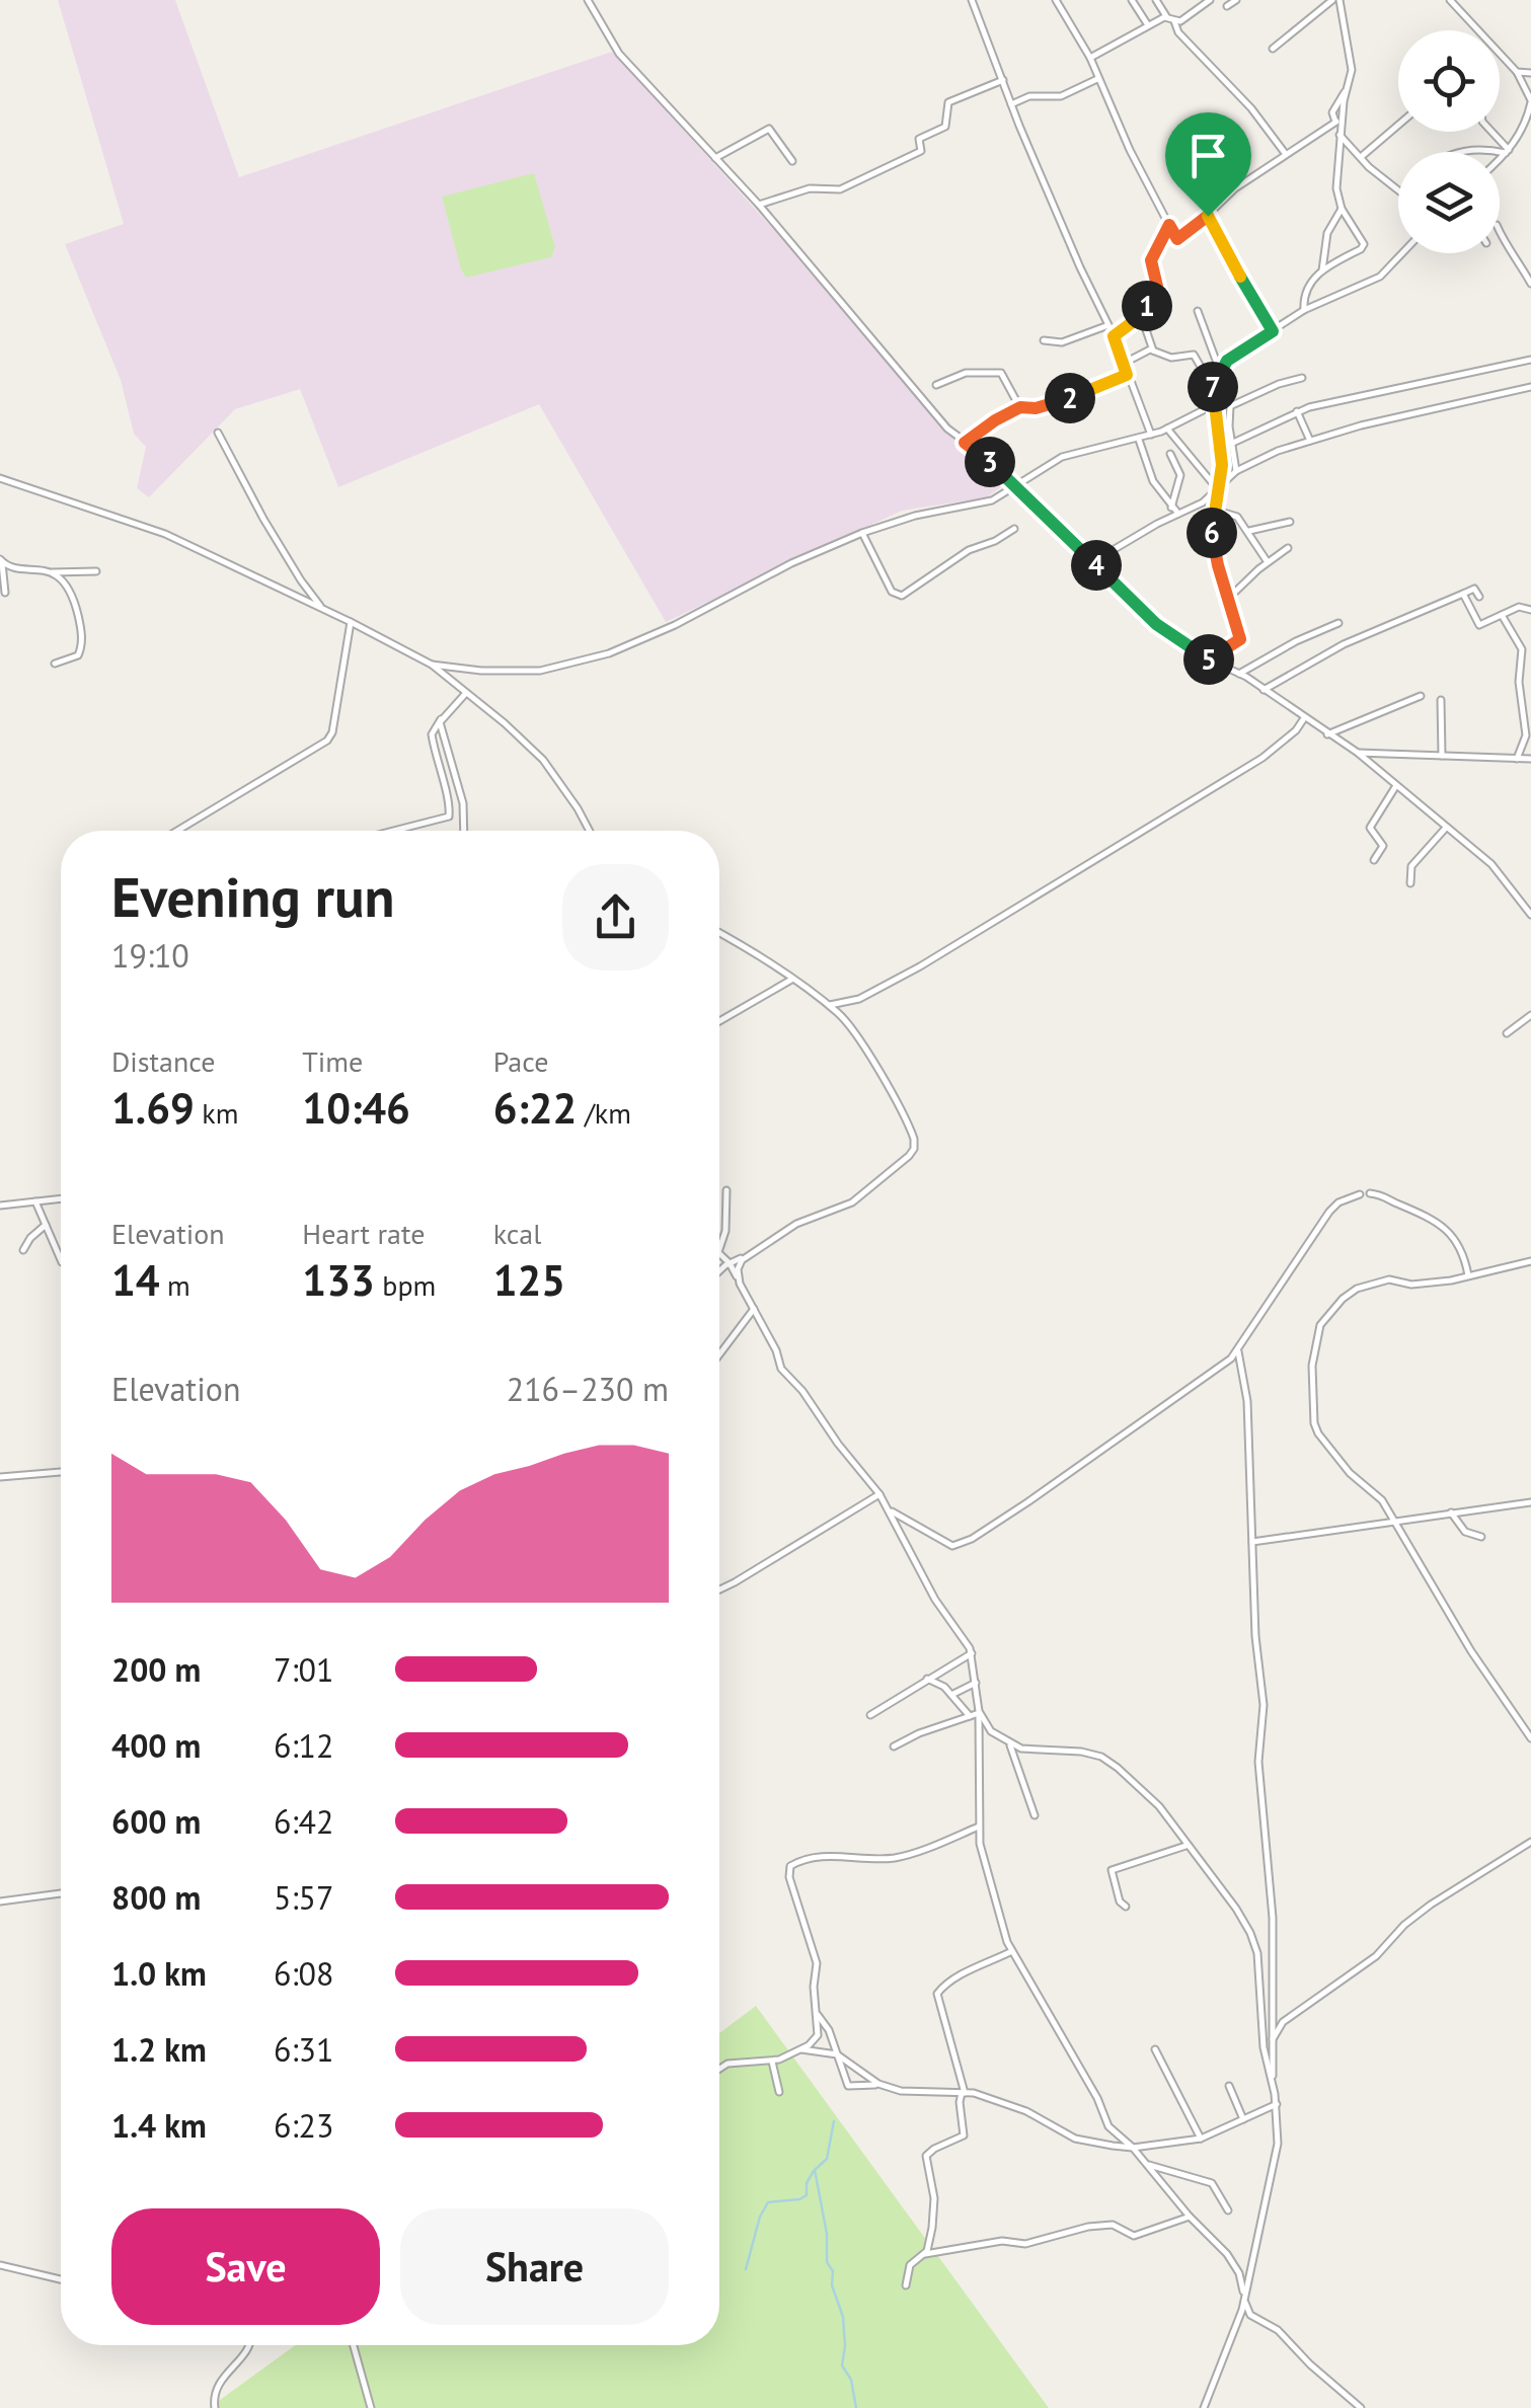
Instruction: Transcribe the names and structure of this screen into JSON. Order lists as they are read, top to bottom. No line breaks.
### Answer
{"page":{"pins":["1","7","2","3","6","4","5"],"heading":["Evening run","19:10"],"stats":[["Distance","1.69 km"],["Time","10:46"],["Pace","6:22 /km"],["Elevation","14 m"],["Heart rate","133 bpm"],["kcal","125"]],"chart":["Elevation","216–230 m"],"list":[{"name":"200 m","note":"7:01"},{"name":"400 m","note":"6:12"},{"name":"600 m","note":"6:42"},{"name":"800 m","note":"5:57"},{"name":"1.0 km","note":"6:08"},{"name":"1.2 km","note":"6:31"},{"name":"1.4 km","note":"6:23"}],"buttons":["Save","Share"]}}
